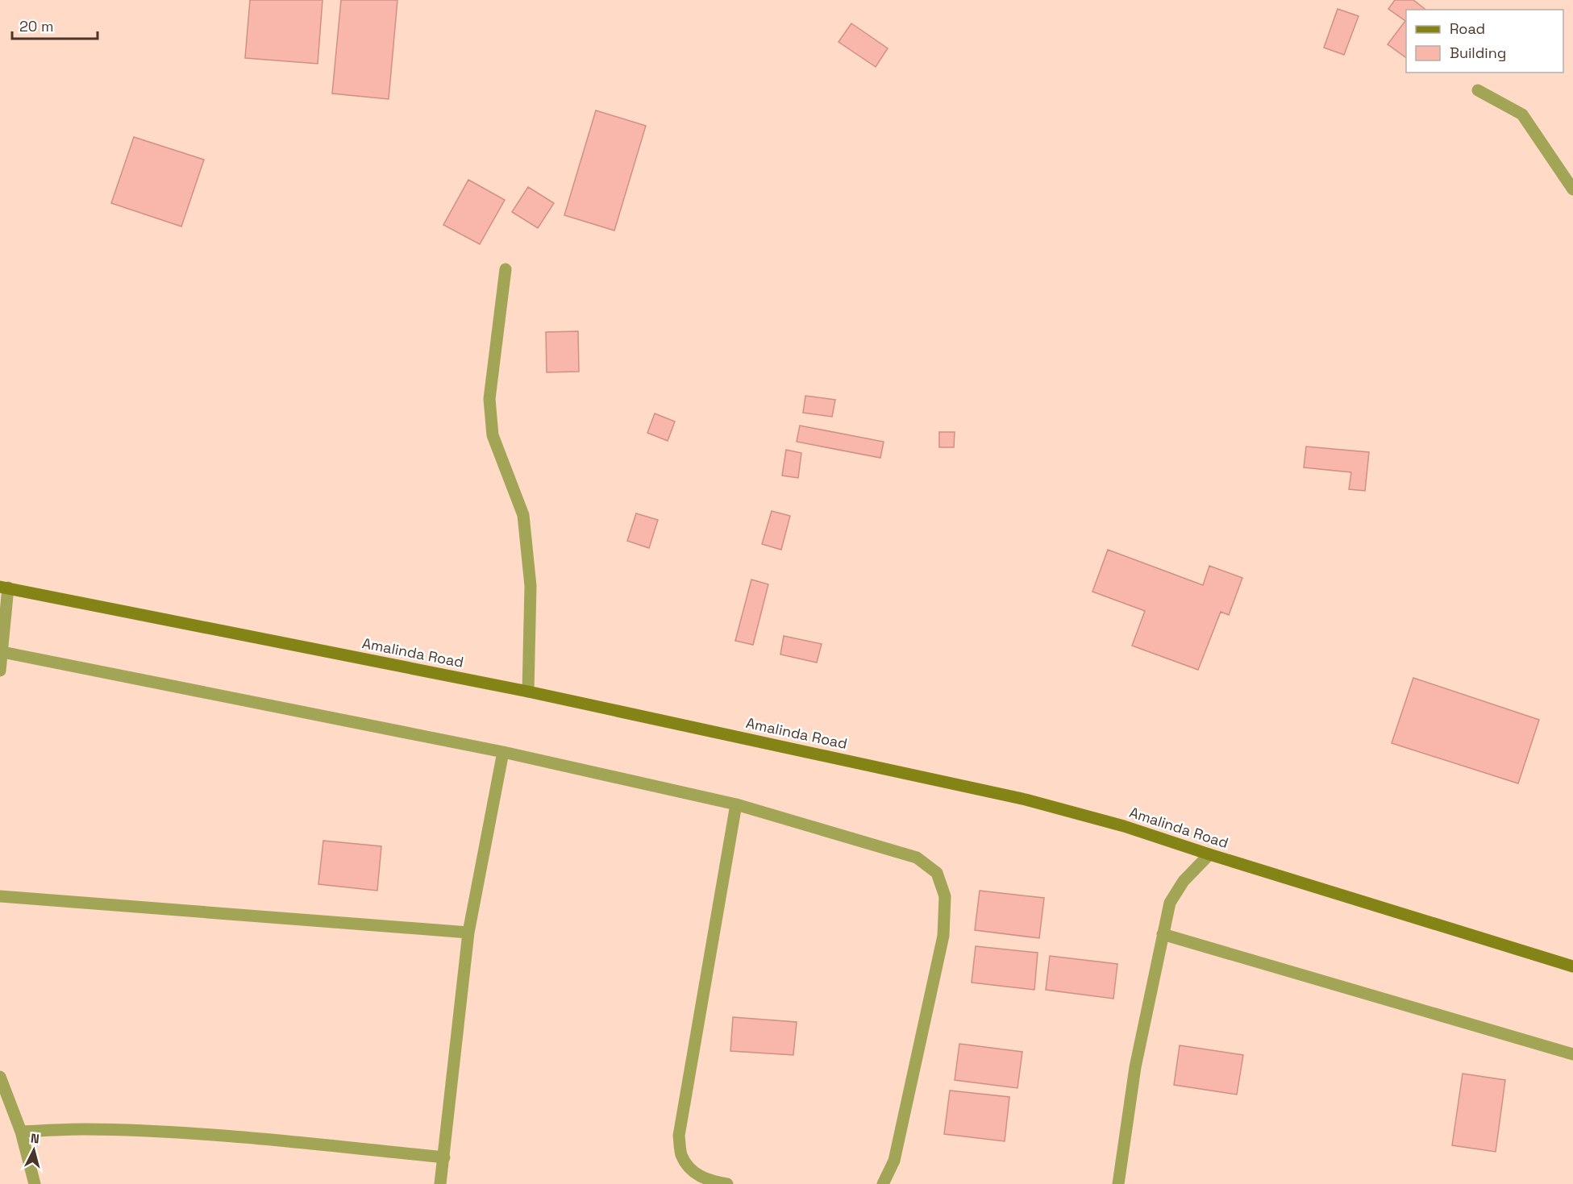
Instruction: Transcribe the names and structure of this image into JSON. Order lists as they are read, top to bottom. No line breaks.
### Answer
{"streets":{"street":["Amalinda Road"]},"legend":["Road","Building"],"scale_bar":"20 m","north":"top"}
